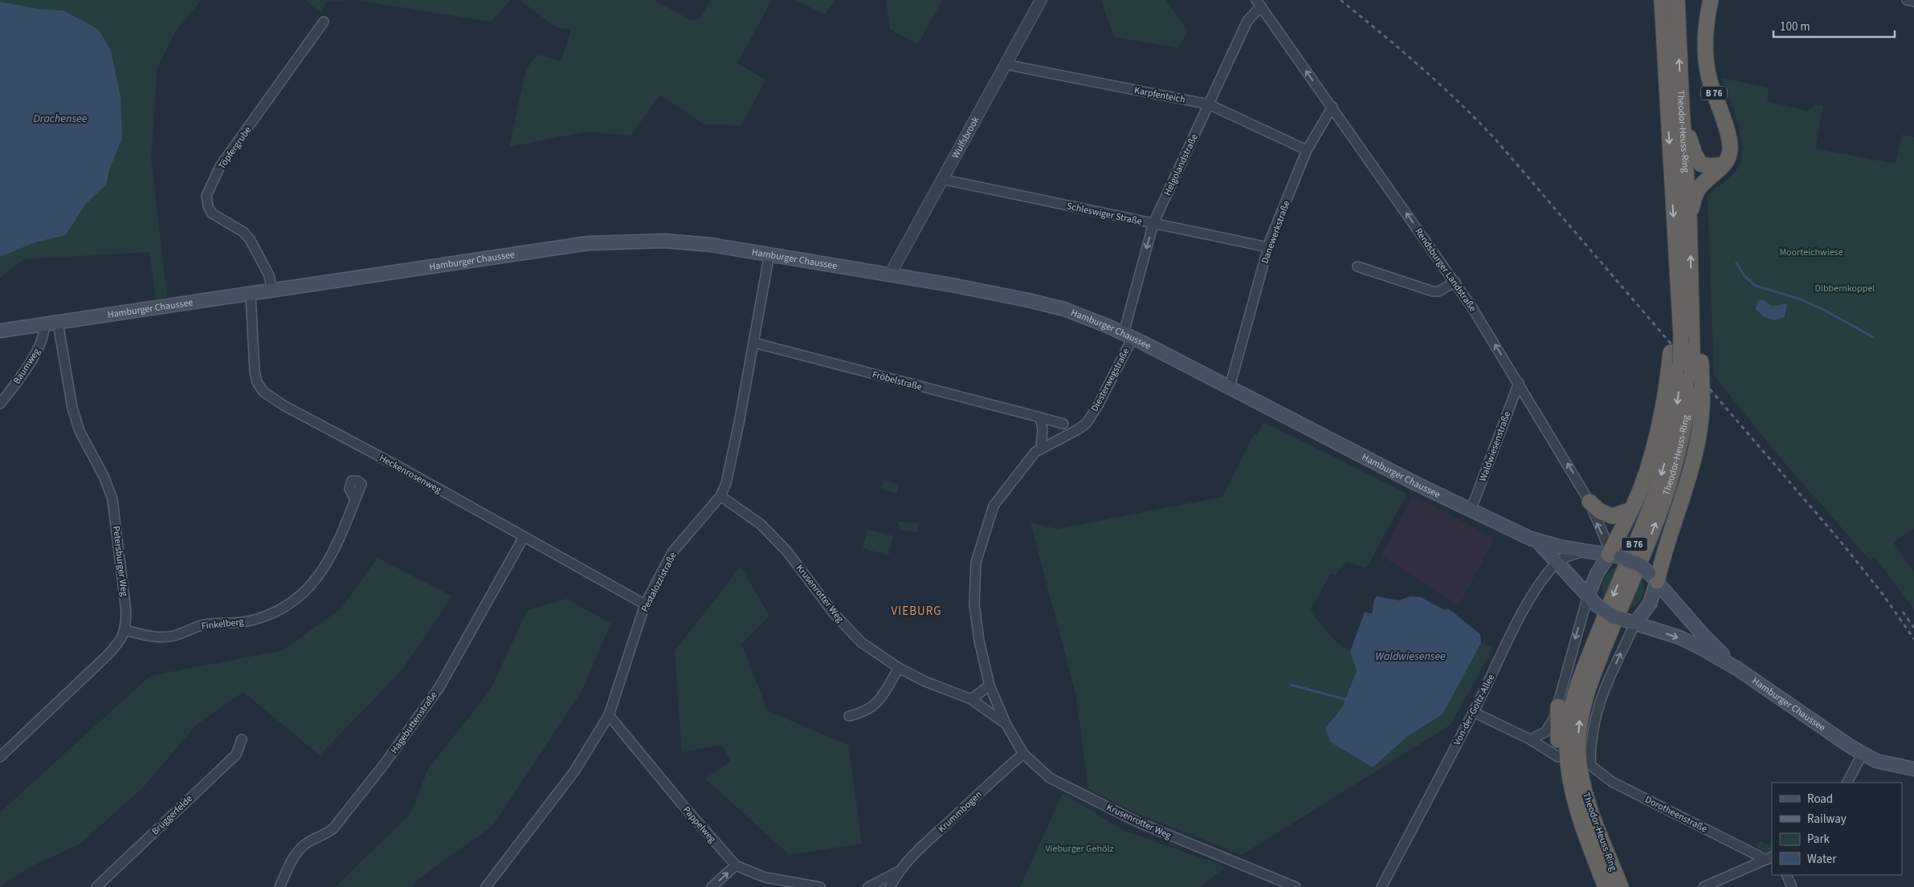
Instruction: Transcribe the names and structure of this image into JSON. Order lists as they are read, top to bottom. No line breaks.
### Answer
{"streets":{"highway":["B 76","Theodor-Heuss-Ring"],"main road":["Hamburger Chaussee"],"street":["Karpfenteich","Wulfsbrook","Töpfergrube","Helgolandstraße","Schleswiger Straße","Danewerkstraße","Rendsburger Landstraße","Baumweg","Diesterwegstraße","Fröbelstraße","Waldwiesenstraße","Heckenrosenweg","Petersburger Weg","Pestalozzistraße","Krusenrotter Weg","Finkelberg","Von-der-Goltz-Allee","Hagebuttenstraße","Krummbogen","Dorotheenstraße","Brüggerfelde","Pappelweg"]},"crossings":[["B 76","Theodor-Heuss-Ring"],["Karpfenteich","Wulfsbrook"],["Karpfenteich","Helgolandstraße"],["Karpfenteich","Danewerkstraße"],["Wulfsbrook","Schleswiger Straße"],["Wulfsbrook","Hamburger Chaussee"],["Töpfergrube","Hamburger Chaussee"],["Helgolandstraße","Schleswiger Straße"],["Helgolandstraße","Hamburger Chaussee"],["Helgolandstraße","Rendsburger Landstraße"],["Helgolandstraße","Diesterwegstraße"],["Schleswiger Straße","Danewerkstraße"],["Danewerkstraße","Hamburger Chaussee"],["Danewerkstraße","Rendsburger Landstraße"],["Hamburger Chaussee","Rendsburger Landstraße"],["Hamburger Chaussee","Baumweg"],["Hamburger Chaussee","Diesterwegstraße"],["Hamburger Chaussee","Waldwiesenstraße"],["Hamburger Chaussee","Heckenrosenweg"],["Hamburger Chaussee","Petersburger Weg"],["Hamburger Chaussee","Pestalozzistraße"],["Hamburger Chaussee","Von-der-Goltz-Allee"],["Rendsburger Landstraße","Waldwiesenstraße"],["Diesterwegstraße","Krusenrotter Weg"],["Fröbelstraße","Pestalozzistraße"],["Heckenrosenweg","Pestalozzistraße"],["Heckenrosenweg","Hagebuttenstraße"],["Petersburger Weg","Finkelberg"],["Pestalozzistraße","Krusenrotter Weg"],["Pestalozzistraße","Pappelweg"],["Krusenrotter Weg","Krummbogen"]],"one_way":["Rendsburger Landstraße"],"districts":["VIEBURG"],"water":["Drachensee","Waldwiesensee"],"parks":["Moorteichwiese","Dibbernkoppel","Vieburger Gehölz"],"legend":["Road","Railway","Park","Water"],"scale_bar":"100 m"}
